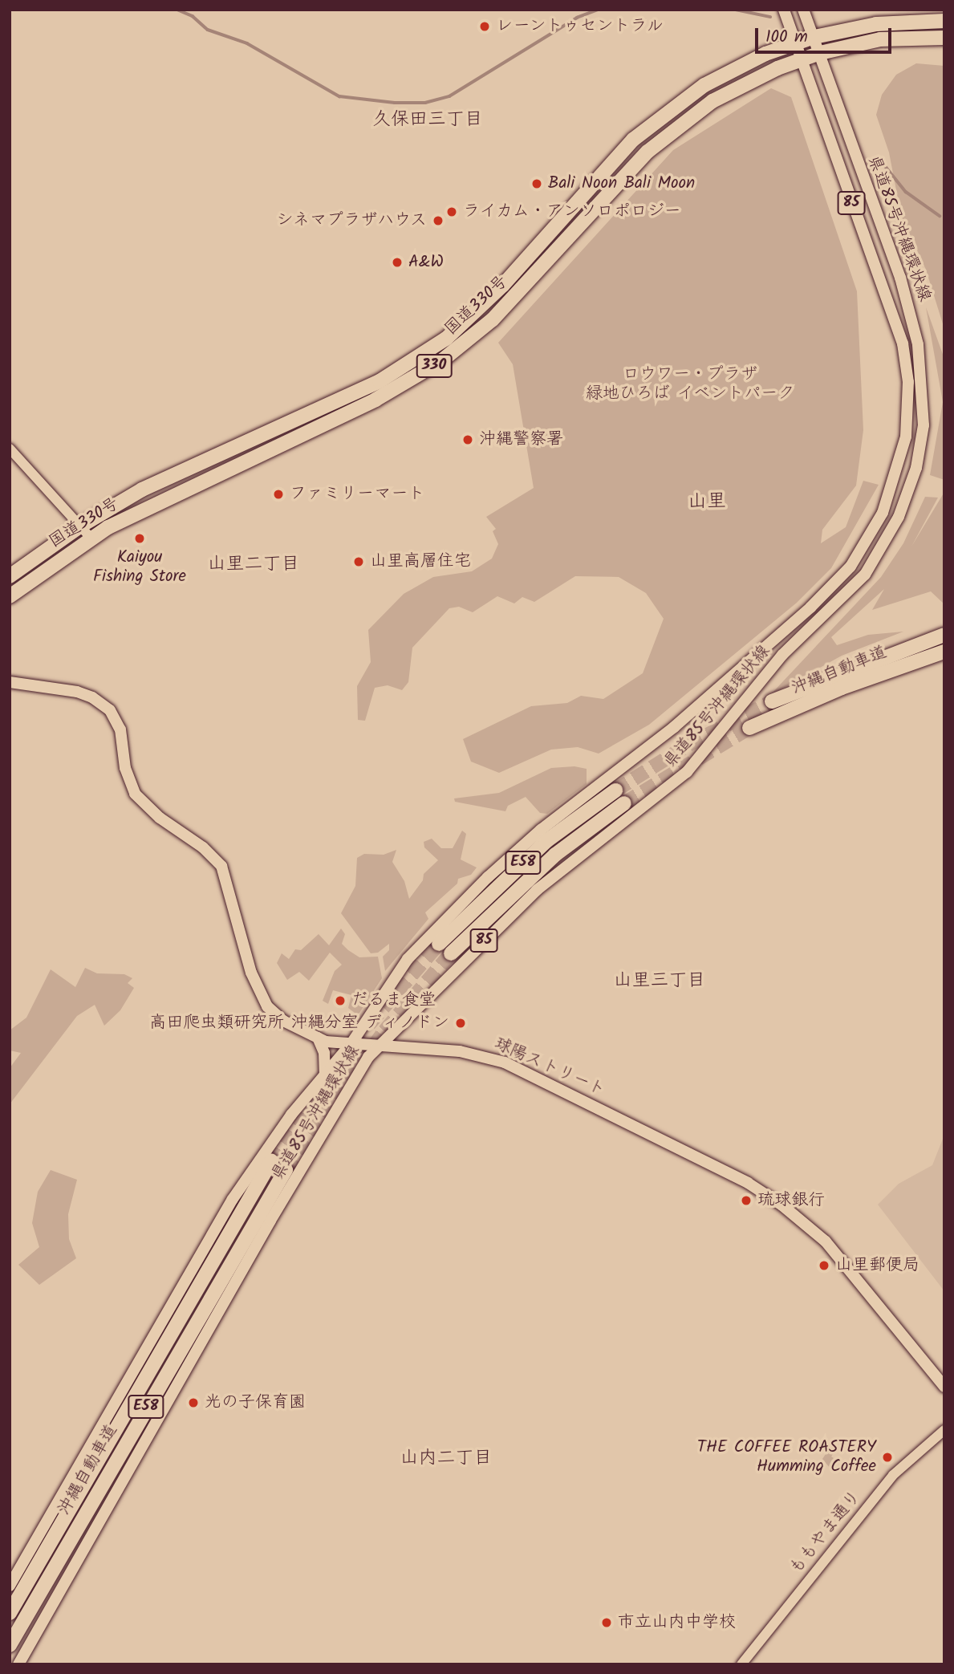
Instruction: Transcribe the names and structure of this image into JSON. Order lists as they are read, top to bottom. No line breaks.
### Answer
{"streets":{"highway":["国道330号","330","沖縄自動車道","E58"],"main road":["85","県道85号沖縄環状線","球陽ストリート"],"street":["ももやま通り"]},"crossings":[["県道85号沖縄環状線","国道330号"],["県道85号沖縄環状線","球陽ストリート"]],"districts":["久保田三丁目","山里","山里二丁目","山里三丁目","山内二丁目"],"parks":["ロウワー・プラザ 緑地ひろば イベントパーク"],"places":["レーントゥセントラル","Bali Noon Bali Moon","ライカム・アンソロポロジー","シネマプラザハウス","A&W","沖縄警察署","ファミリーマート","Kaiyou Fishing Store","山里高層住宅","だるま食堂","高田爬虫類研究所 沖縄分室 ディノドン","琉球銀行","山里郵便局","光の子保育園","THE COFFEE ROASTERY Humming Coffee","市立山内中学校"],"scale_bar":"100 m"}
